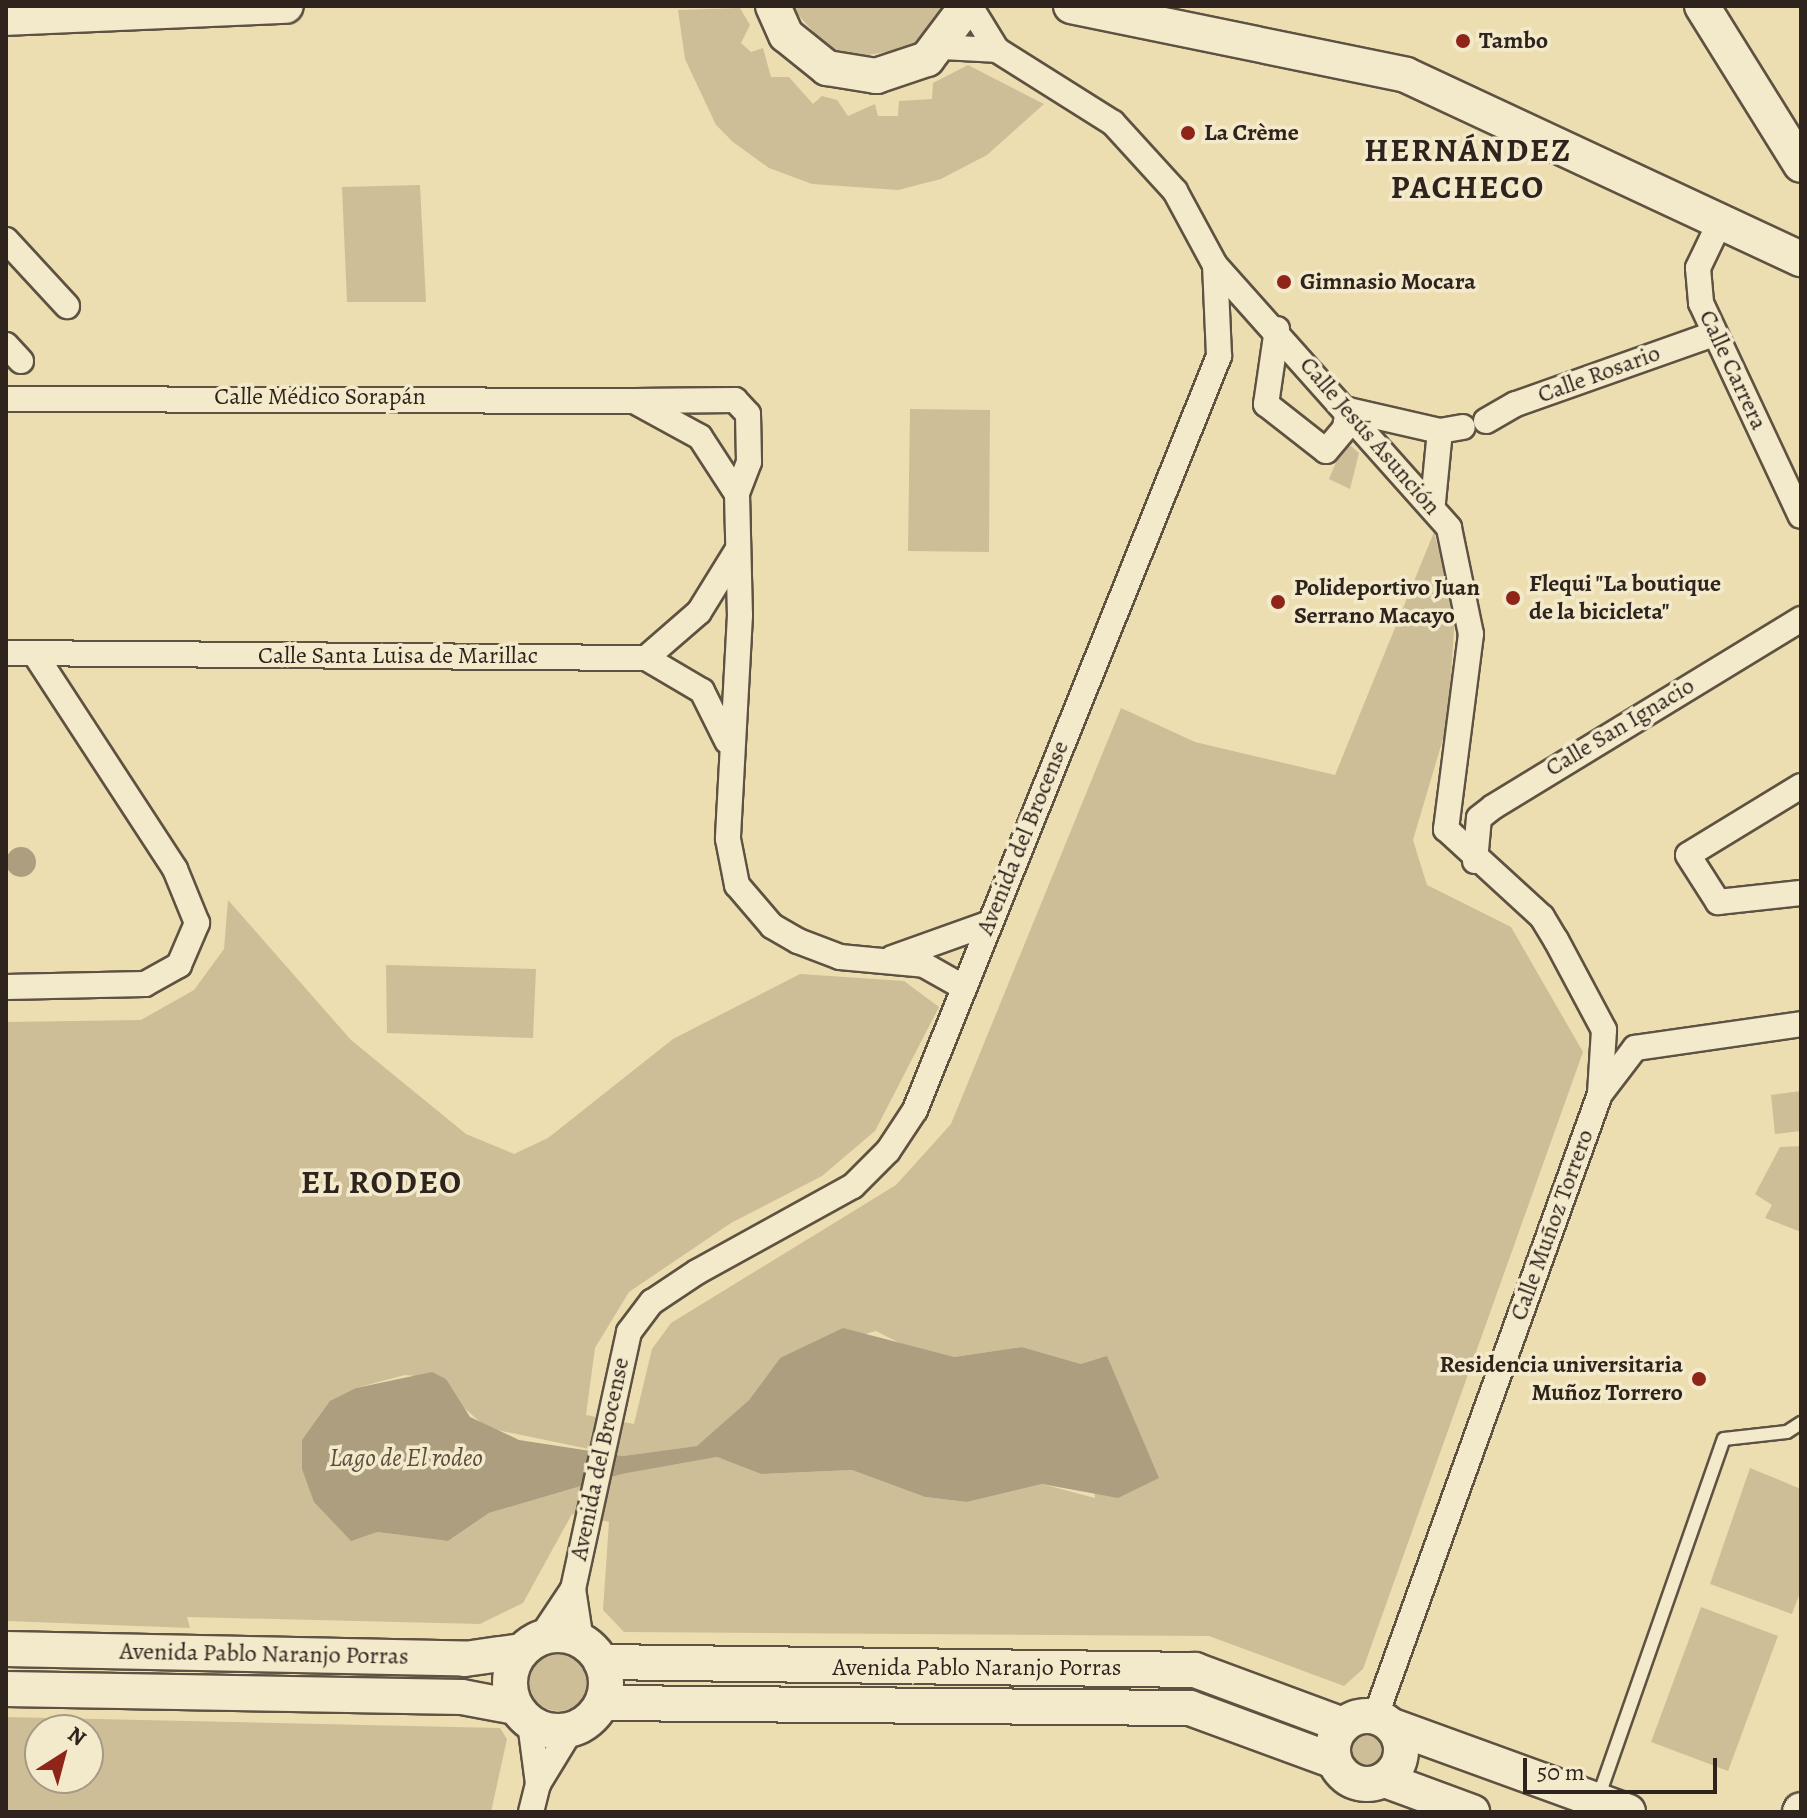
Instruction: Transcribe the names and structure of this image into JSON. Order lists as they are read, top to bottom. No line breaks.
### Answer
{"streets":{"main road":["Avenida Pablo Naranjo Porras"],"street":["Calle Carrera","Calle Rosario","Calle Médico Sorapán","Calle Jesús Asunción","Calle Santa Luisa de Marillac","Calle San Ignacio","Avenida del Brocense","Calle Muñoz Torrero"]},"crossings":[["Calle Carrera","Calle Rosario"],["Calle Jesús Asunción","Calle San Ignacio"],["Calle Jesús Asunción","Avenida del Brocense"],["Avenida del Brocense","Avenida Pablo Naranjo Porras"],["Calle Muñoz Torrero","Avenida Pablo Naranjo Porras"]],"districts":["HERNÁNDEZ PACHECO","EL RODEO"],"water":["Lago de El rodeo"],"places":["Tambo","La Crème","Gimnasio Mocara","Flequi \"La boutique de la bicicleta\"","Polideportivo Juan Serrano Macayo","Residencia universitaria Muñoz Torrero"],"scale_bar":"50 m","north":"top right"}
